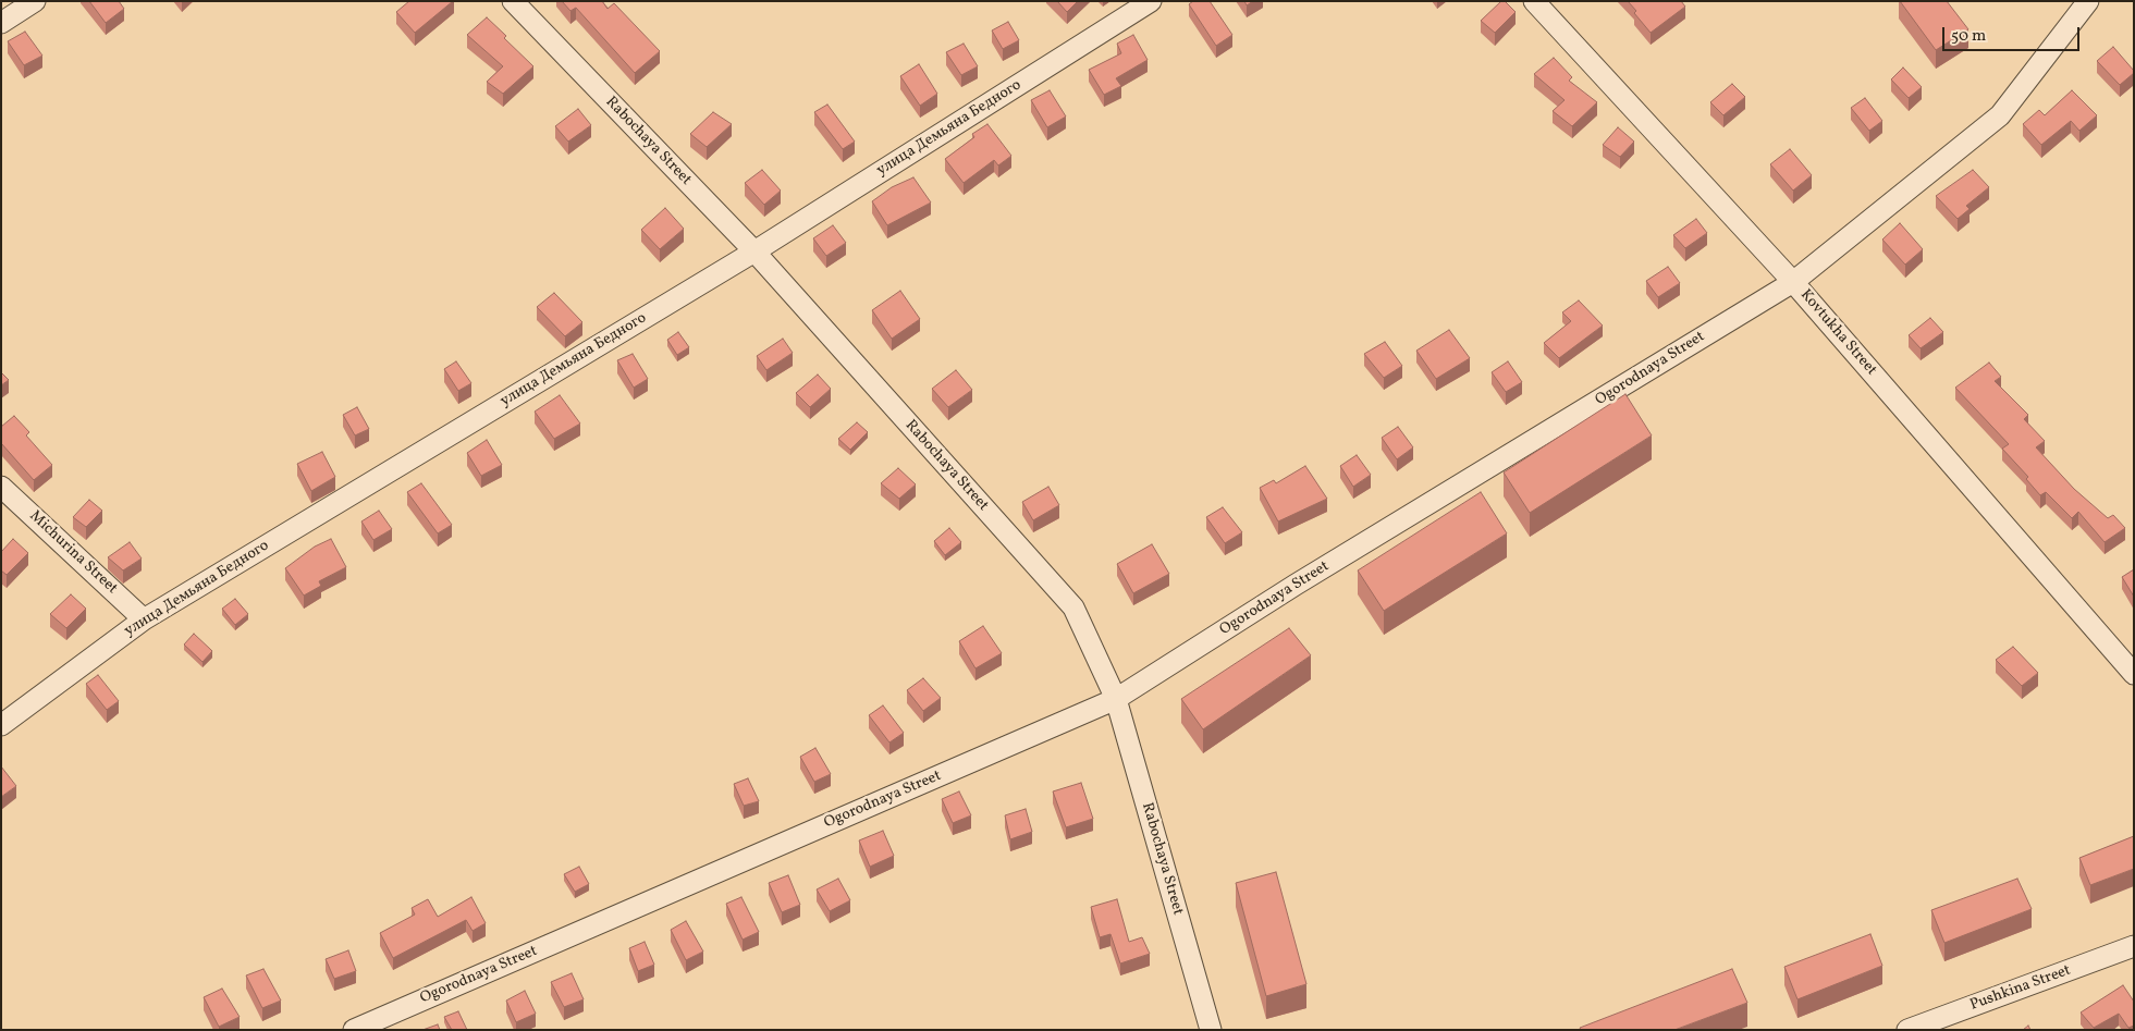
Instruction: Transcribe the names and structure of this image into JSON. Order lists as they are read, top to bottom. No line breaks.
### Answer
{"streets":{"street":["улица Демьяна Бедного","Rabochaya Street","Kovtukha Street","Ogorodnaya Street","Michurina Street","Pushkina Street"]},"crossings":[["улица Демьяна Бедного","Rabochaya Street"],["улица Демьяна Бедного","Michurina Street"],["Rabochaya Street","Ogorodnaya Street"],["Kovtukha Street","Ogorodnaya Street"]],"scale_bar":"50 m"}
